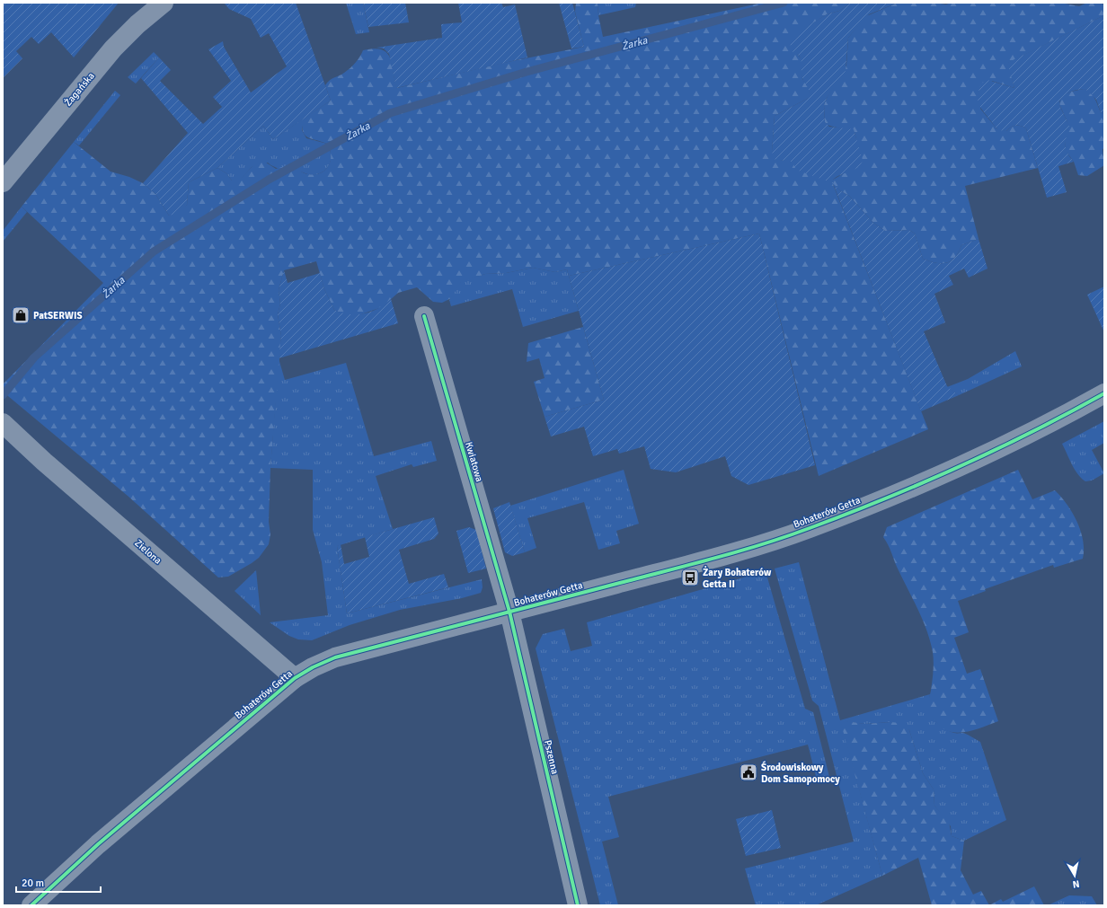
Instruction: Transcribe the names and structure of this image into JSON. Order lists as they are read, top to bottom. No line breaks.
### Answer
{"streets":{"street":["Żagańska","Kwiatowa","Bohaterów Getta","Zielona","Pszenna"]},"crossings":[["Kwiatowa","Bohaterów Getta"],["Kwiatowa","Pszenna"],["Bohaterów Getta","Zielona"],["Bohaterów Getta","Pszenna"]],"water":["Żarka"],"places":{"shop":["PatSERWIS"],"bus stop":["Żary Bohaterów Getta II"],"public building":["Środowiskowy Dom Samopomocy"]},"scale_bar":"20 m","north":"bottom"}
